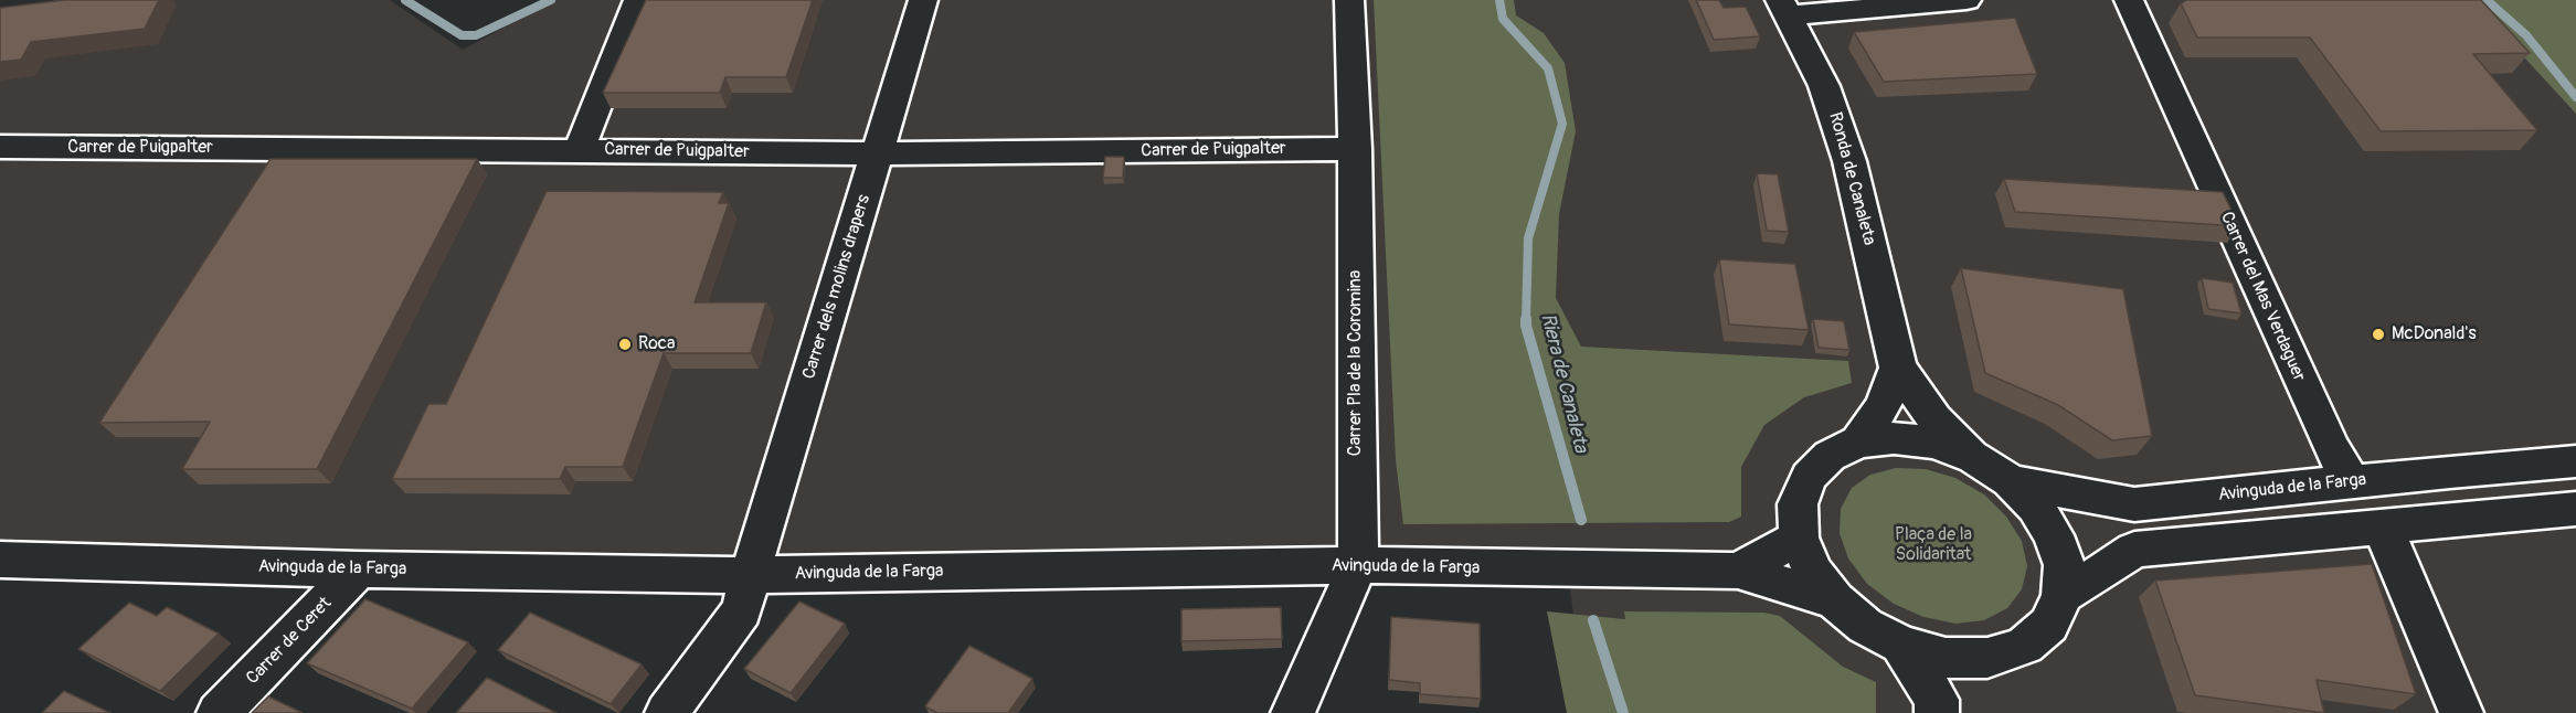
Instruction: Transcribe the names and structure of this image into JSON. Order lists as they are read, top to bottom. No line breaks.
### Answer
{"streets":{"street":["Carrer de Puigpalter","Ronda de Canaleta","Carrer dels molins drapers","Carrer del Mas Verdaguer","Carrer Pla de la Coromina","Avinguda de la Farga","Carrer de Ceret"]},"crossings":[["Carrer de Puigpalter","Carrer dels molins drapers"],["Carrer de Puigpalter","Carrer Pla de la Coromina"],["Carrer dels molins drapers","Avinguda de la Farga"],["Carrer del Mas Verdaguer","Avinguda de la Farga"],["Carrer Pla de la Coromina","Avinguda de la Farga"],["Avinguda de la Farga","Carrer de Ceret"]],"water":["Riera de Canaleta"],"parks":["Plaça de la Solidaritat"],"places":["McDonald's","Roca"]}
